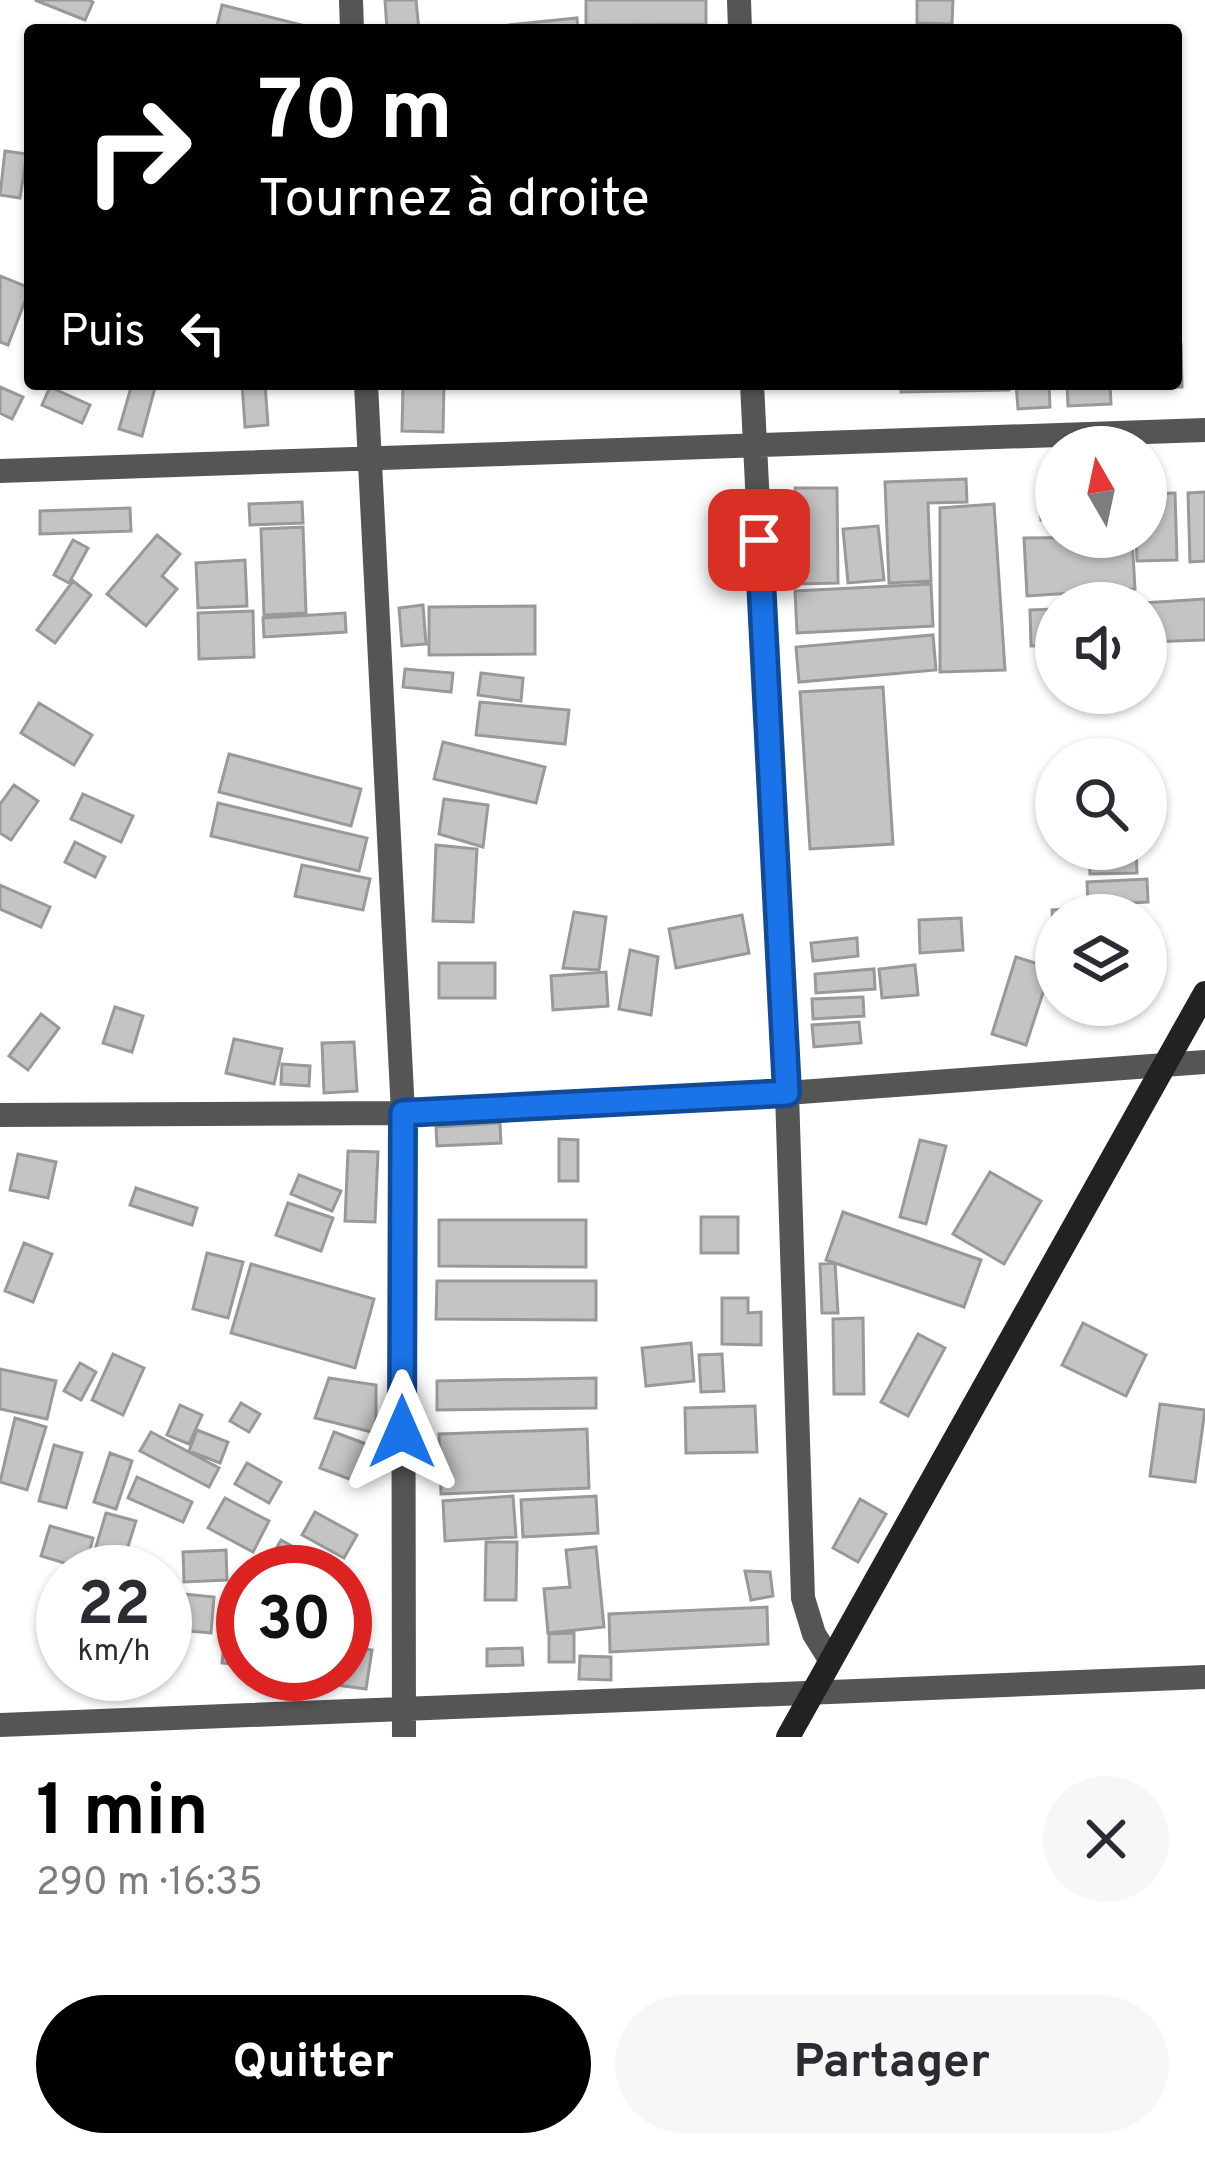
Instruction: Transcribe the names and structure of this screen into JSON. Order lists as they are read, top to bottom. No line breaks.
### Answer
{"north":"top","page":{"turn":["70 m","Tournez à droite"],"then":"Puis","speed":"22 km/h","limit":"30","heading":["1 min","290 m · 16:35"],"buttons":["Quitter","Partager"]}}
